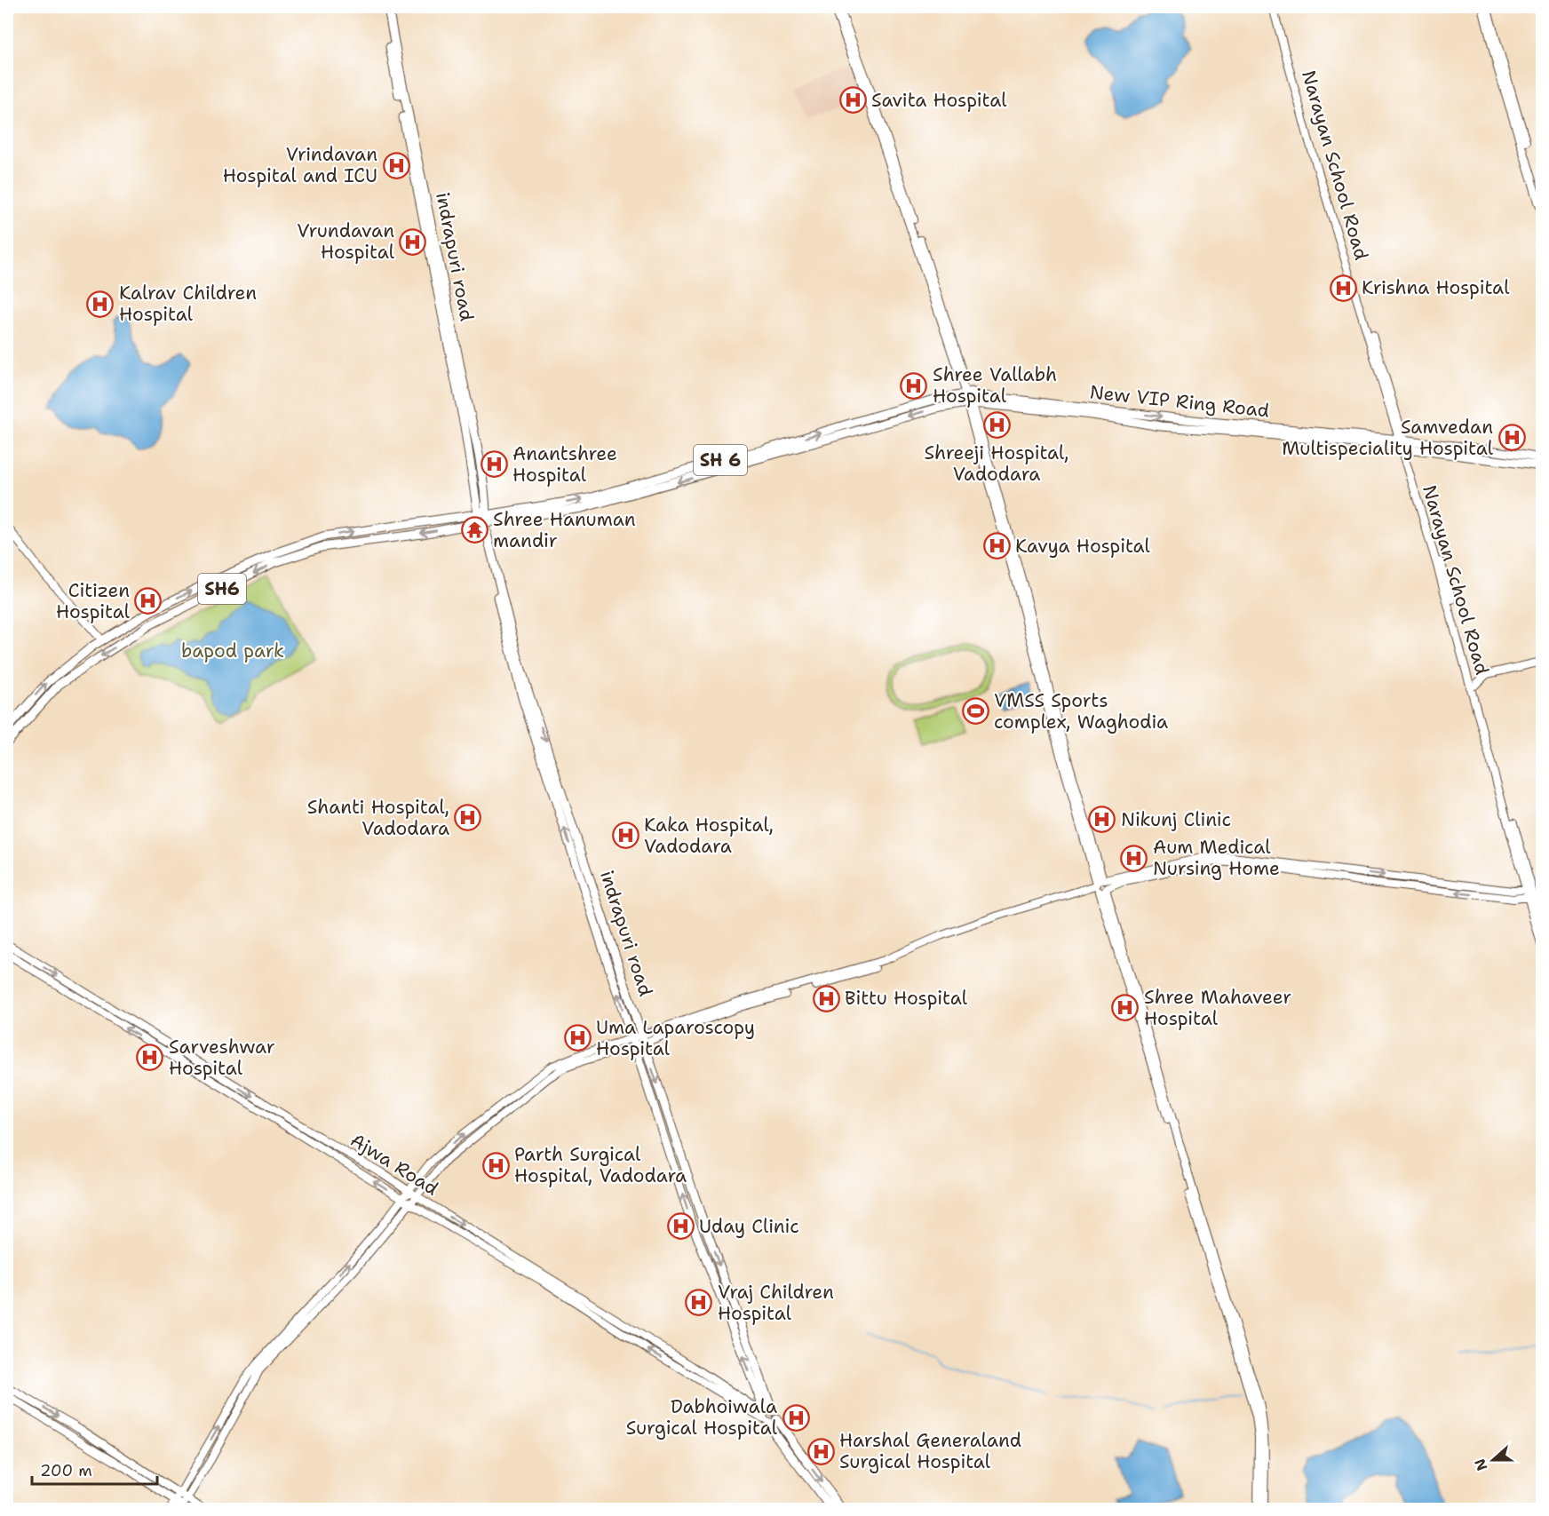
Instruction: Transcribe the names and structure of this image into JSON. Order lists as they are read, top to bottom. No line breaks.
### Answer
{"streets":{"main road":["indrapuri road","New VIP Ring Road","SH 6","SH6"],"street":["Narayan School Road","Ajwa Road"]},"crossings":[["Narayan School Road","New VIP Ring Road"],["indrapuri road","New VIP Ring Road"],["indrapuri road","Ajwa Road"]],"parks":["bapod park"],"places":{"hospital":["Savita Hospital","Vrindavan Hospital and ICU","Vrundavan Hospital","Krishna Hospital","Kalrav Children Hospital","Shree Vallabh Hospital","Shreeji Hospital, Vadodara","Samvedan Multispeciality Hospital","Anantshree Hospital","Kavya Hospital","Citizen Hospital","Shanti Hospital, Vadodara","Nikunj Clinic","Kaka Hospital, Vadodara","Aum Medical Nursing Home","Bittu Hospital","Shree Mahaveer Hospital","Uma Laparoscopy Hospital","Sarveshwar Hospital","Parth Surgical Hospital, Vadodara","Uday Clinic","Vraj Children Hospital","Dabhoiwala Surgical Hospital","Harshal Generaland Surgical Hospital"],"temple":["Shree Hanuman mandir"],"sports":["VMSS Sports complex, Waghodia"]},"scale_bar":"200 m","north":"left"}
